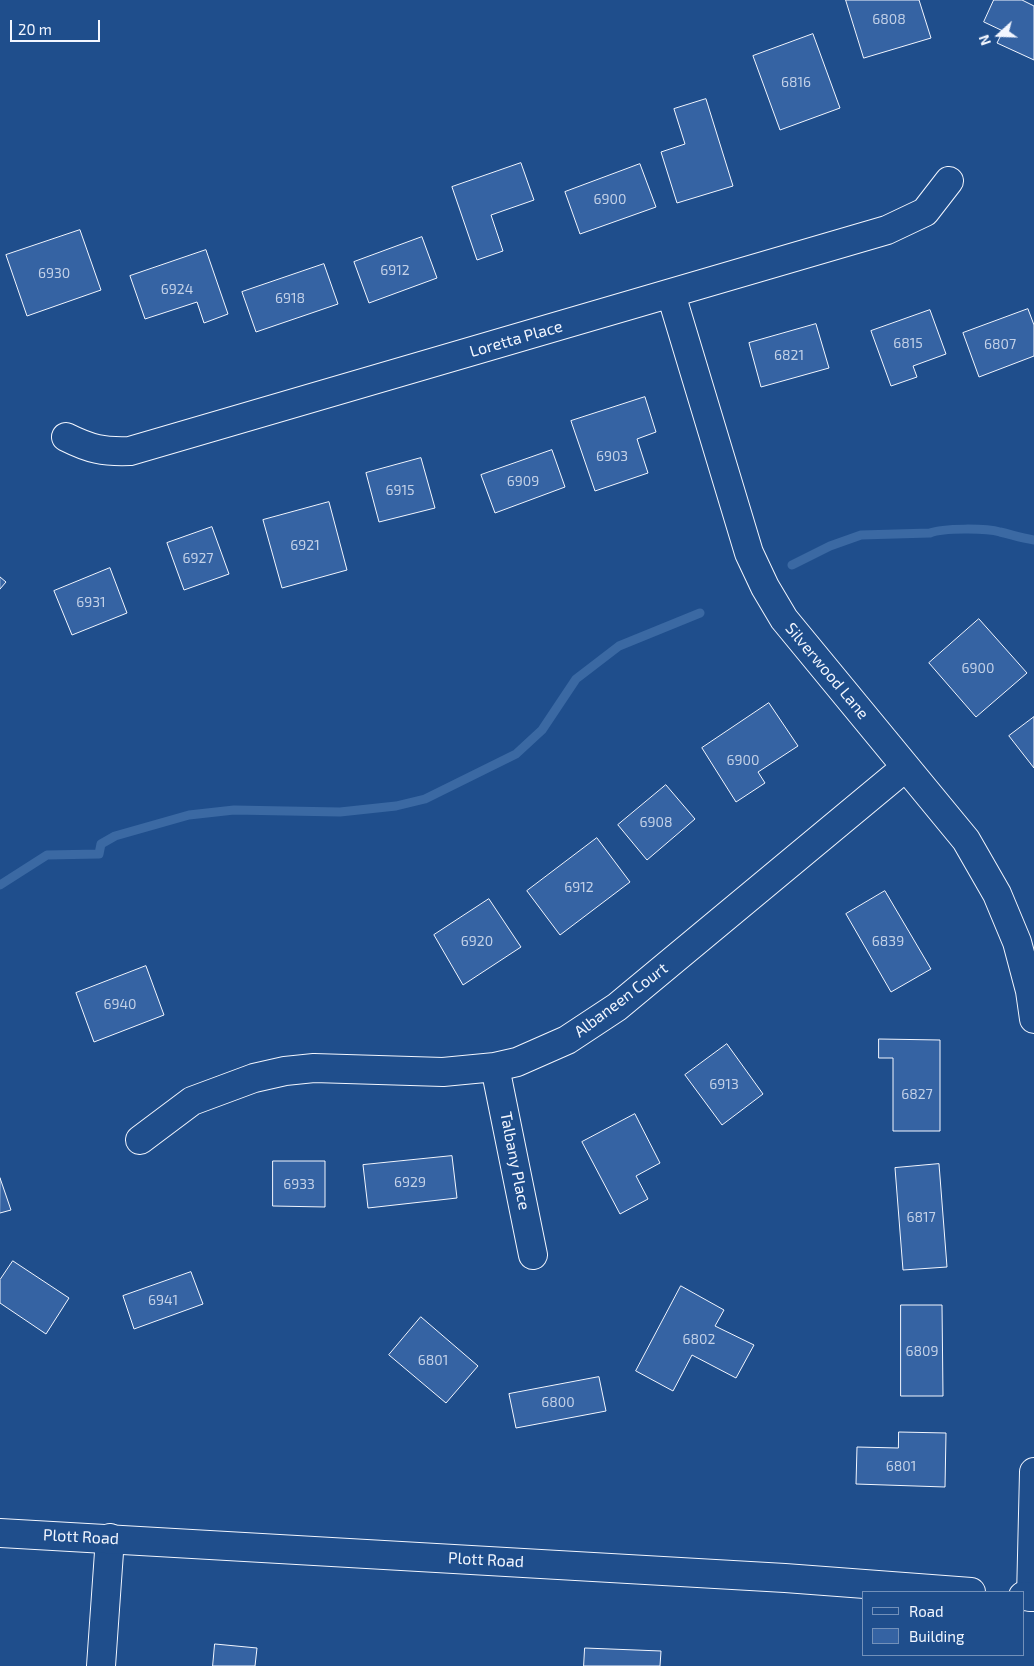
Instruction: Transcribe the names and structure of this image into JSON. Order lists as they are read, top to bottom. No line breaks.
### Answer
{"streets":{"street":["Loretta Place","Silverwood Lane","Albaneen Court","Talbany Place","Plott Road"]},"crossings":[["Loretta Place","Silverwood Lane"],["Silverwood Lane","Albaneen Court"],["Albaneen Court","Talbany Place"]],"house_numbers":["6808","6816","6900","6912","6930","6924","6918","6815","6807","6821","6903","6909","6915","6921","6927","6931","6900","6900","6908","6912","6920","6839","6940","6913","6827","6929","6933","6817","6941","6802","6809","6801","6800","6801"],"legend":["Road","Building"],"scale_bar":"20 m","north":"left"}
